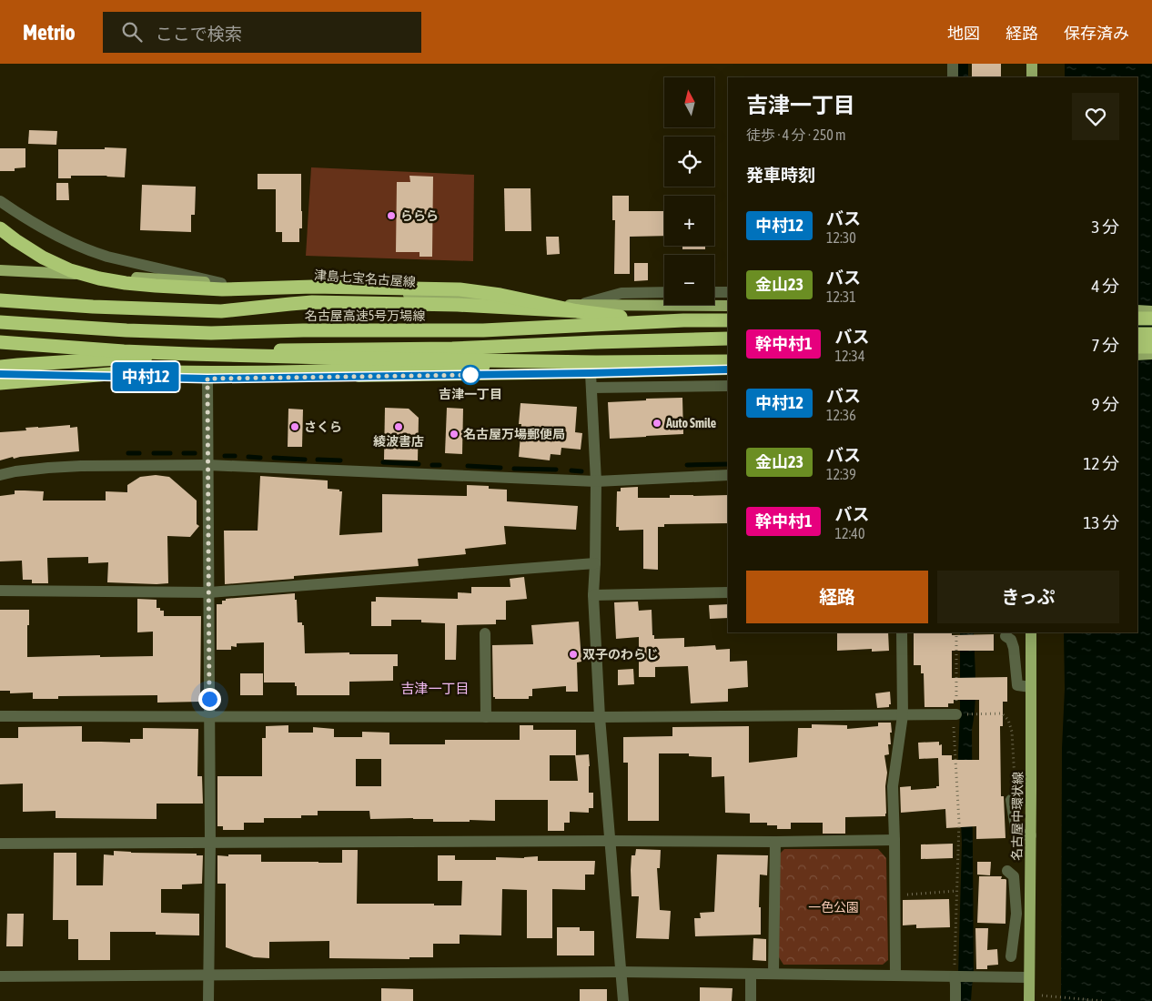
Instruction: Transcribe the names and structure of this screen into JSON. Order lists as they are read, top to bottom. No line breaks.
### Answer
{"streets":{"highway":["名古屋高速5号万場線"],"main road":["津島七宝名古屋線","名古屋中環状線"]},"districts":["吉津一丁目"],"parks":["一色公園"],"places":["ららら","吉津一丁目","Auto Smile","さくら","綾波書店","名古屋万場郵便局","双子のわらじ"],"lines":["bus line 中村12"],"north":"top","page":{"header":"Metrio","search":"ここで検索","nav":["地図","経路","保存済み"],"on_map":"中村12","map_buttons":["+","−"],"heading":[["吉津一丁目","徒歩 · 4 分 · 250 m"],"発車時刻"],"list":[{"mark":"中村12","name":"バス","note":"12:30","value":"3 分"},{"mark":"金山23","name":"バス","note":"12:31","value":"4 分"},{"mark":"幹中村1","name":"バス","note":"12:34","value":"7 分"},{"mark":"中村12","name":"バス","note":"12:36","value":"9 分"},{"mark":"金山23","name":"バス","note":"12:39","value":"12 分"},{"mark":"幹中村1","name":"バス","note":"12:40","value":"13 分"}],"buttons":["経路","きっぷ"]}}
